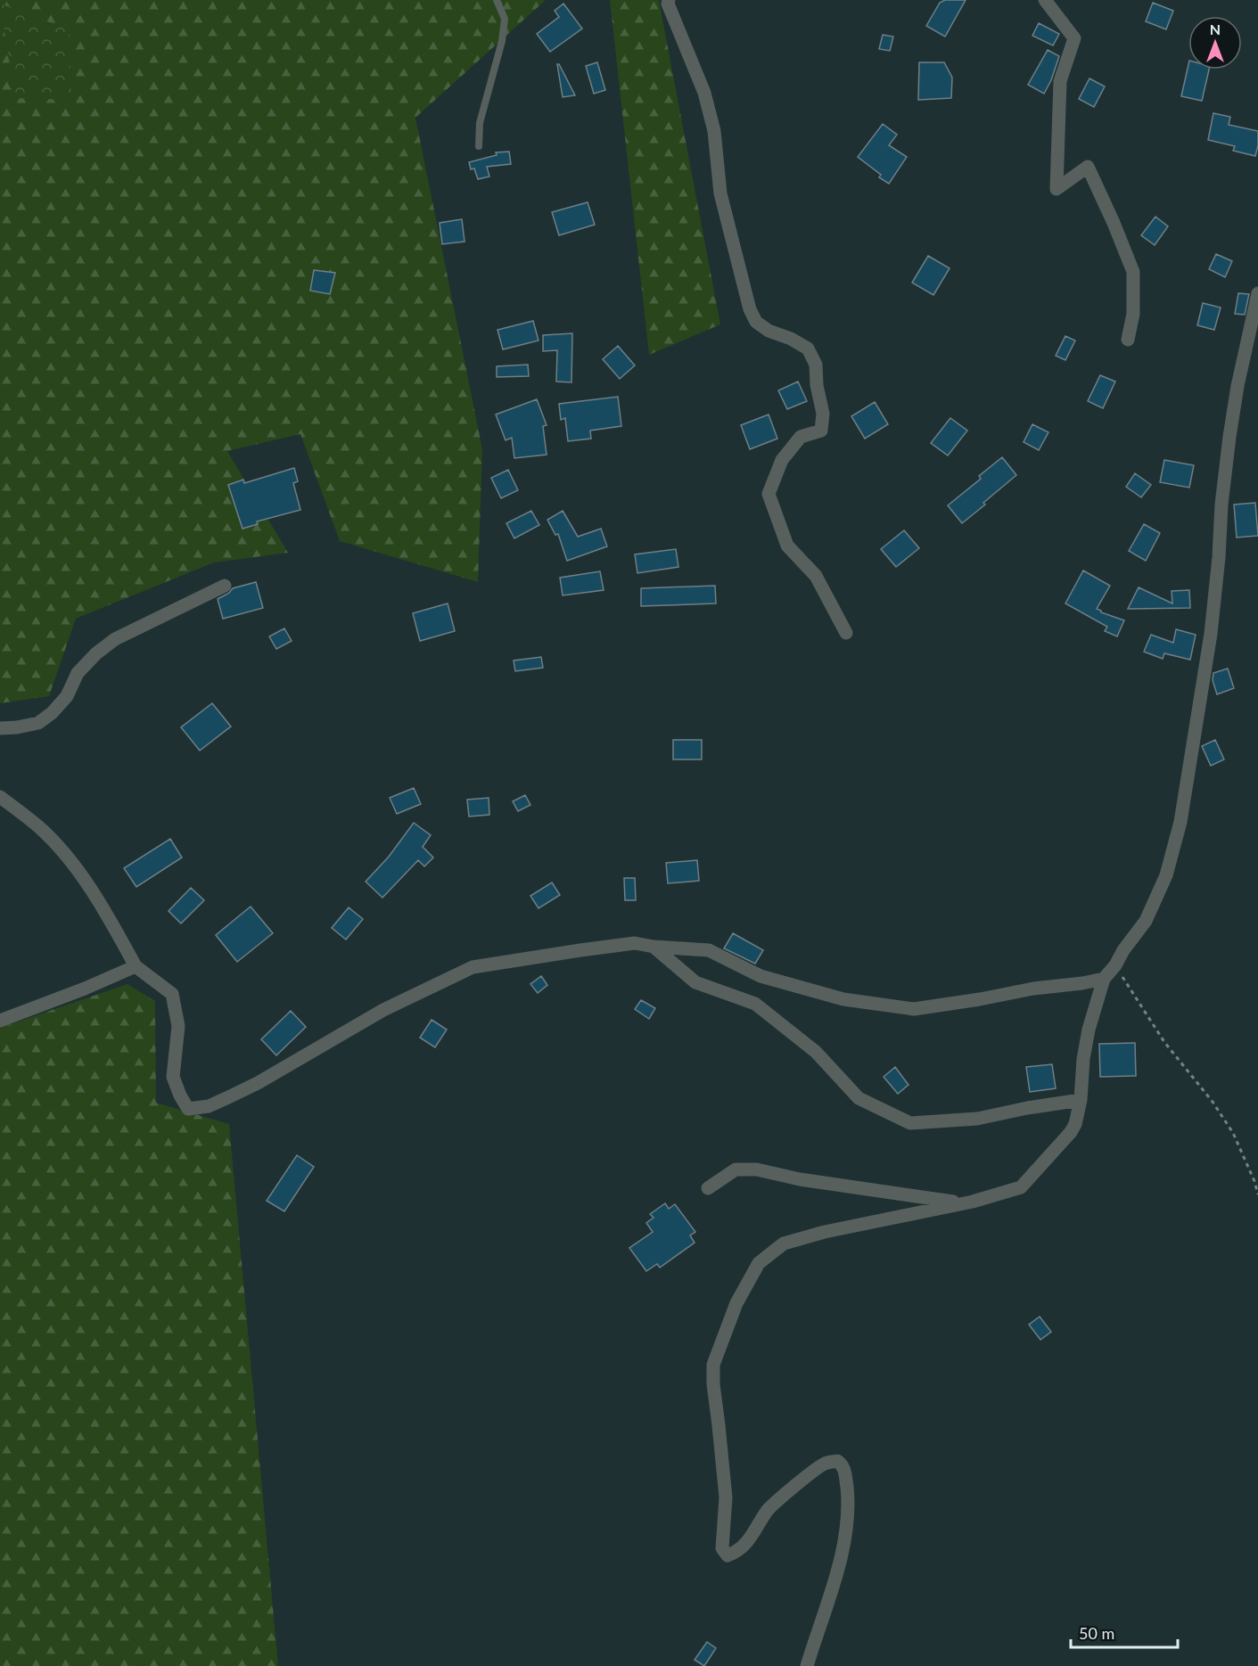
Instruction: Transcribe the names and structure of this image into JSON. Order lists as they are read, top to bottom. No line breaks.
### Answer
{"scale_bar":"50 m","north":"top"}
